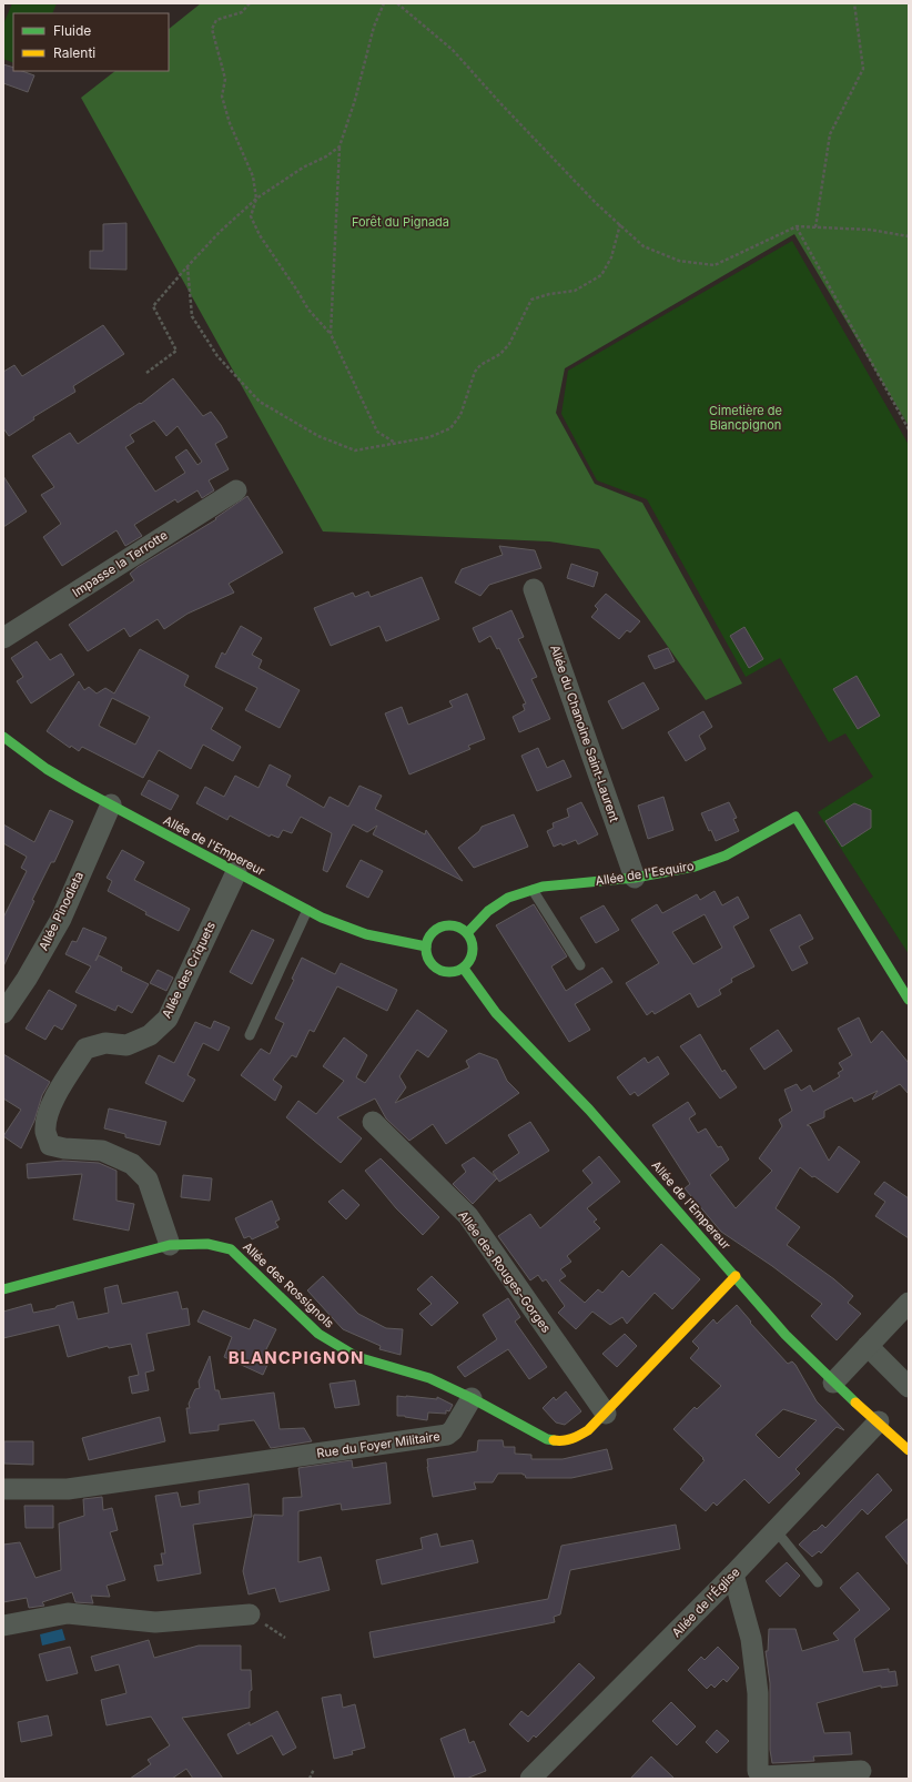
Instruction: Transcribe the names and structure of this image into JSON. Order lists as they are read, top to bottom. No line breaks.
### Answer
{"streets":{"street":["Impasse la Terrotte","Allée du Chanoine Saint-Laurent","Allée de l'Empereur","Allée de l'Esquiro","Allée Pinodieta","Allée des Criquets","Allée des Rouges-Gorges","Allée des Rossignols","Rue du Foyer Militaire","Allée de l'Église"]},"crossings":[["Allée du Chanoine Saint-Laurent","Allée de l'Esquiro"],["Allée de l'Empereur","Allée de l'Esquiro"],["Allée de l'Empereur","Allée Pinodieta"],["Allée de l'Empereur","Allée des Criquets"],["Allée de l'Empereur","Allée de l'Église"],["Allée des Criquets","Allée des Rossignols"],["Allée des Rossignols","Rue du Foyer Militaire"]],"districts":["BLANCPIGNON"],"parks":["Forêt du Pignada","Cimetière de Blancpignon"],"legend":["Fluide","Ralenti"]}
